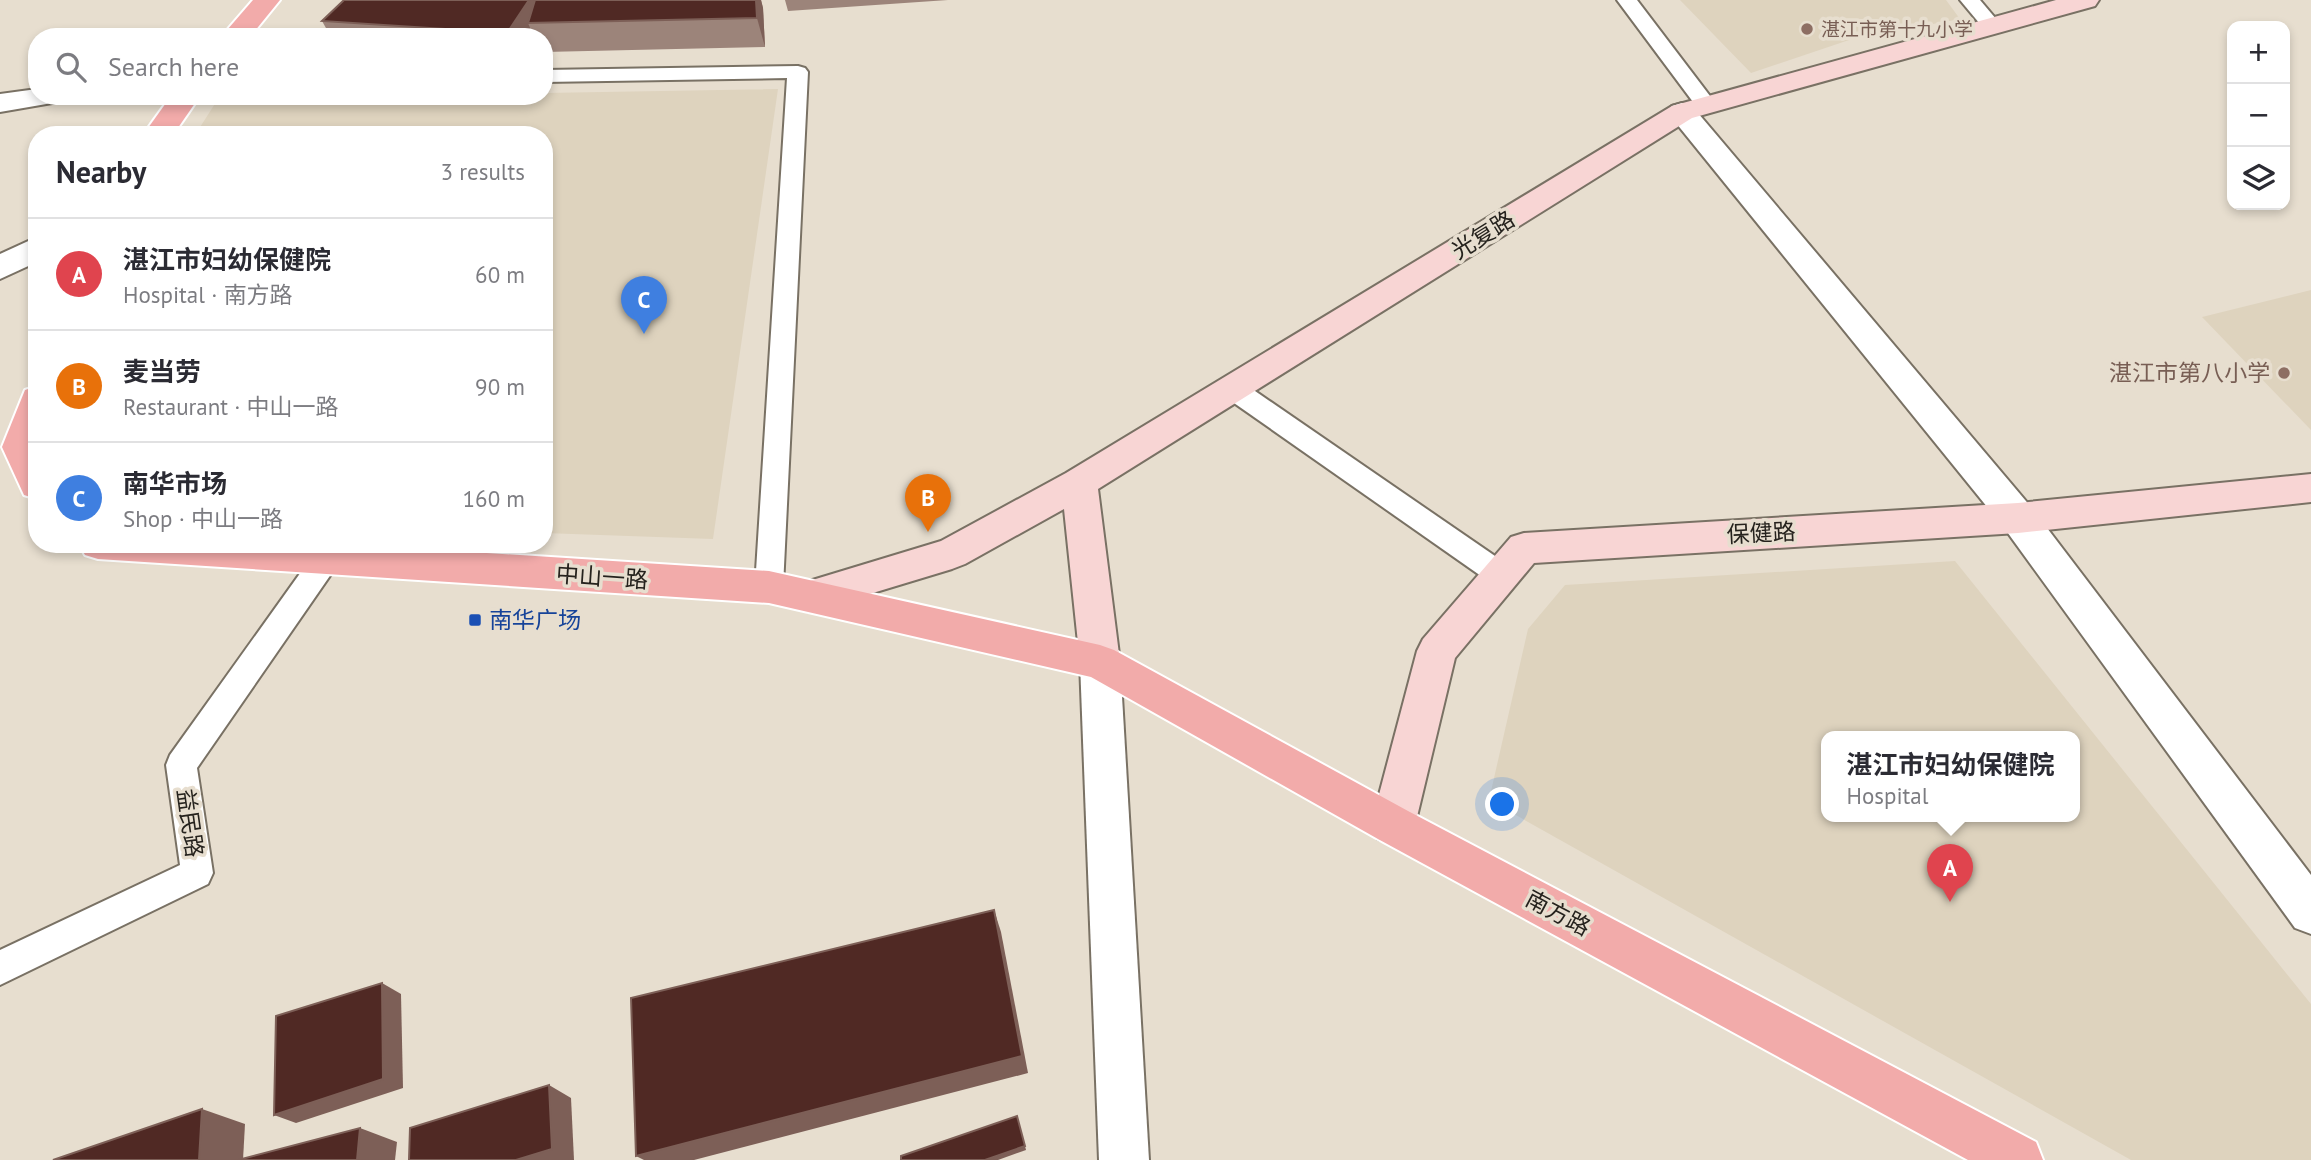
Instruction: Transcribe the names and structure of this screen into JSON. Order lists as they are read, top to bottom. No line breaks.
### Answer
{"streets":{"main road":["中山一路","南方路"],"street":["光复路","保健路"],"lane":["益民路"]},"crossings":[["光复路","中山一路"],["保健路","南方路"],["中山一路","益民路"],["中山一路","南方路"]],"places":{"other":["湛江市第十九小学","湛江市第八小学"],"transit":["南华广场"]},"page":{"map_buttons":["+","−"],"search":"Search here","heading":["Nearby","3 results"],"list":[{"mark":"A","name":"湛江市妇幼保健院","note":"Hospital · 南方路","value":"60 m"},{"mark":"B","name":"麦当劳","note":"Restaurant · 中山一路","value":"90 m"},{"mark":"C","name":"南华市场","note":"Shop · 中山一路","value":"160 m"}],"pins":["C","B","A"],"popup":["湛江市妇幼保健院","Hospital"]}}
